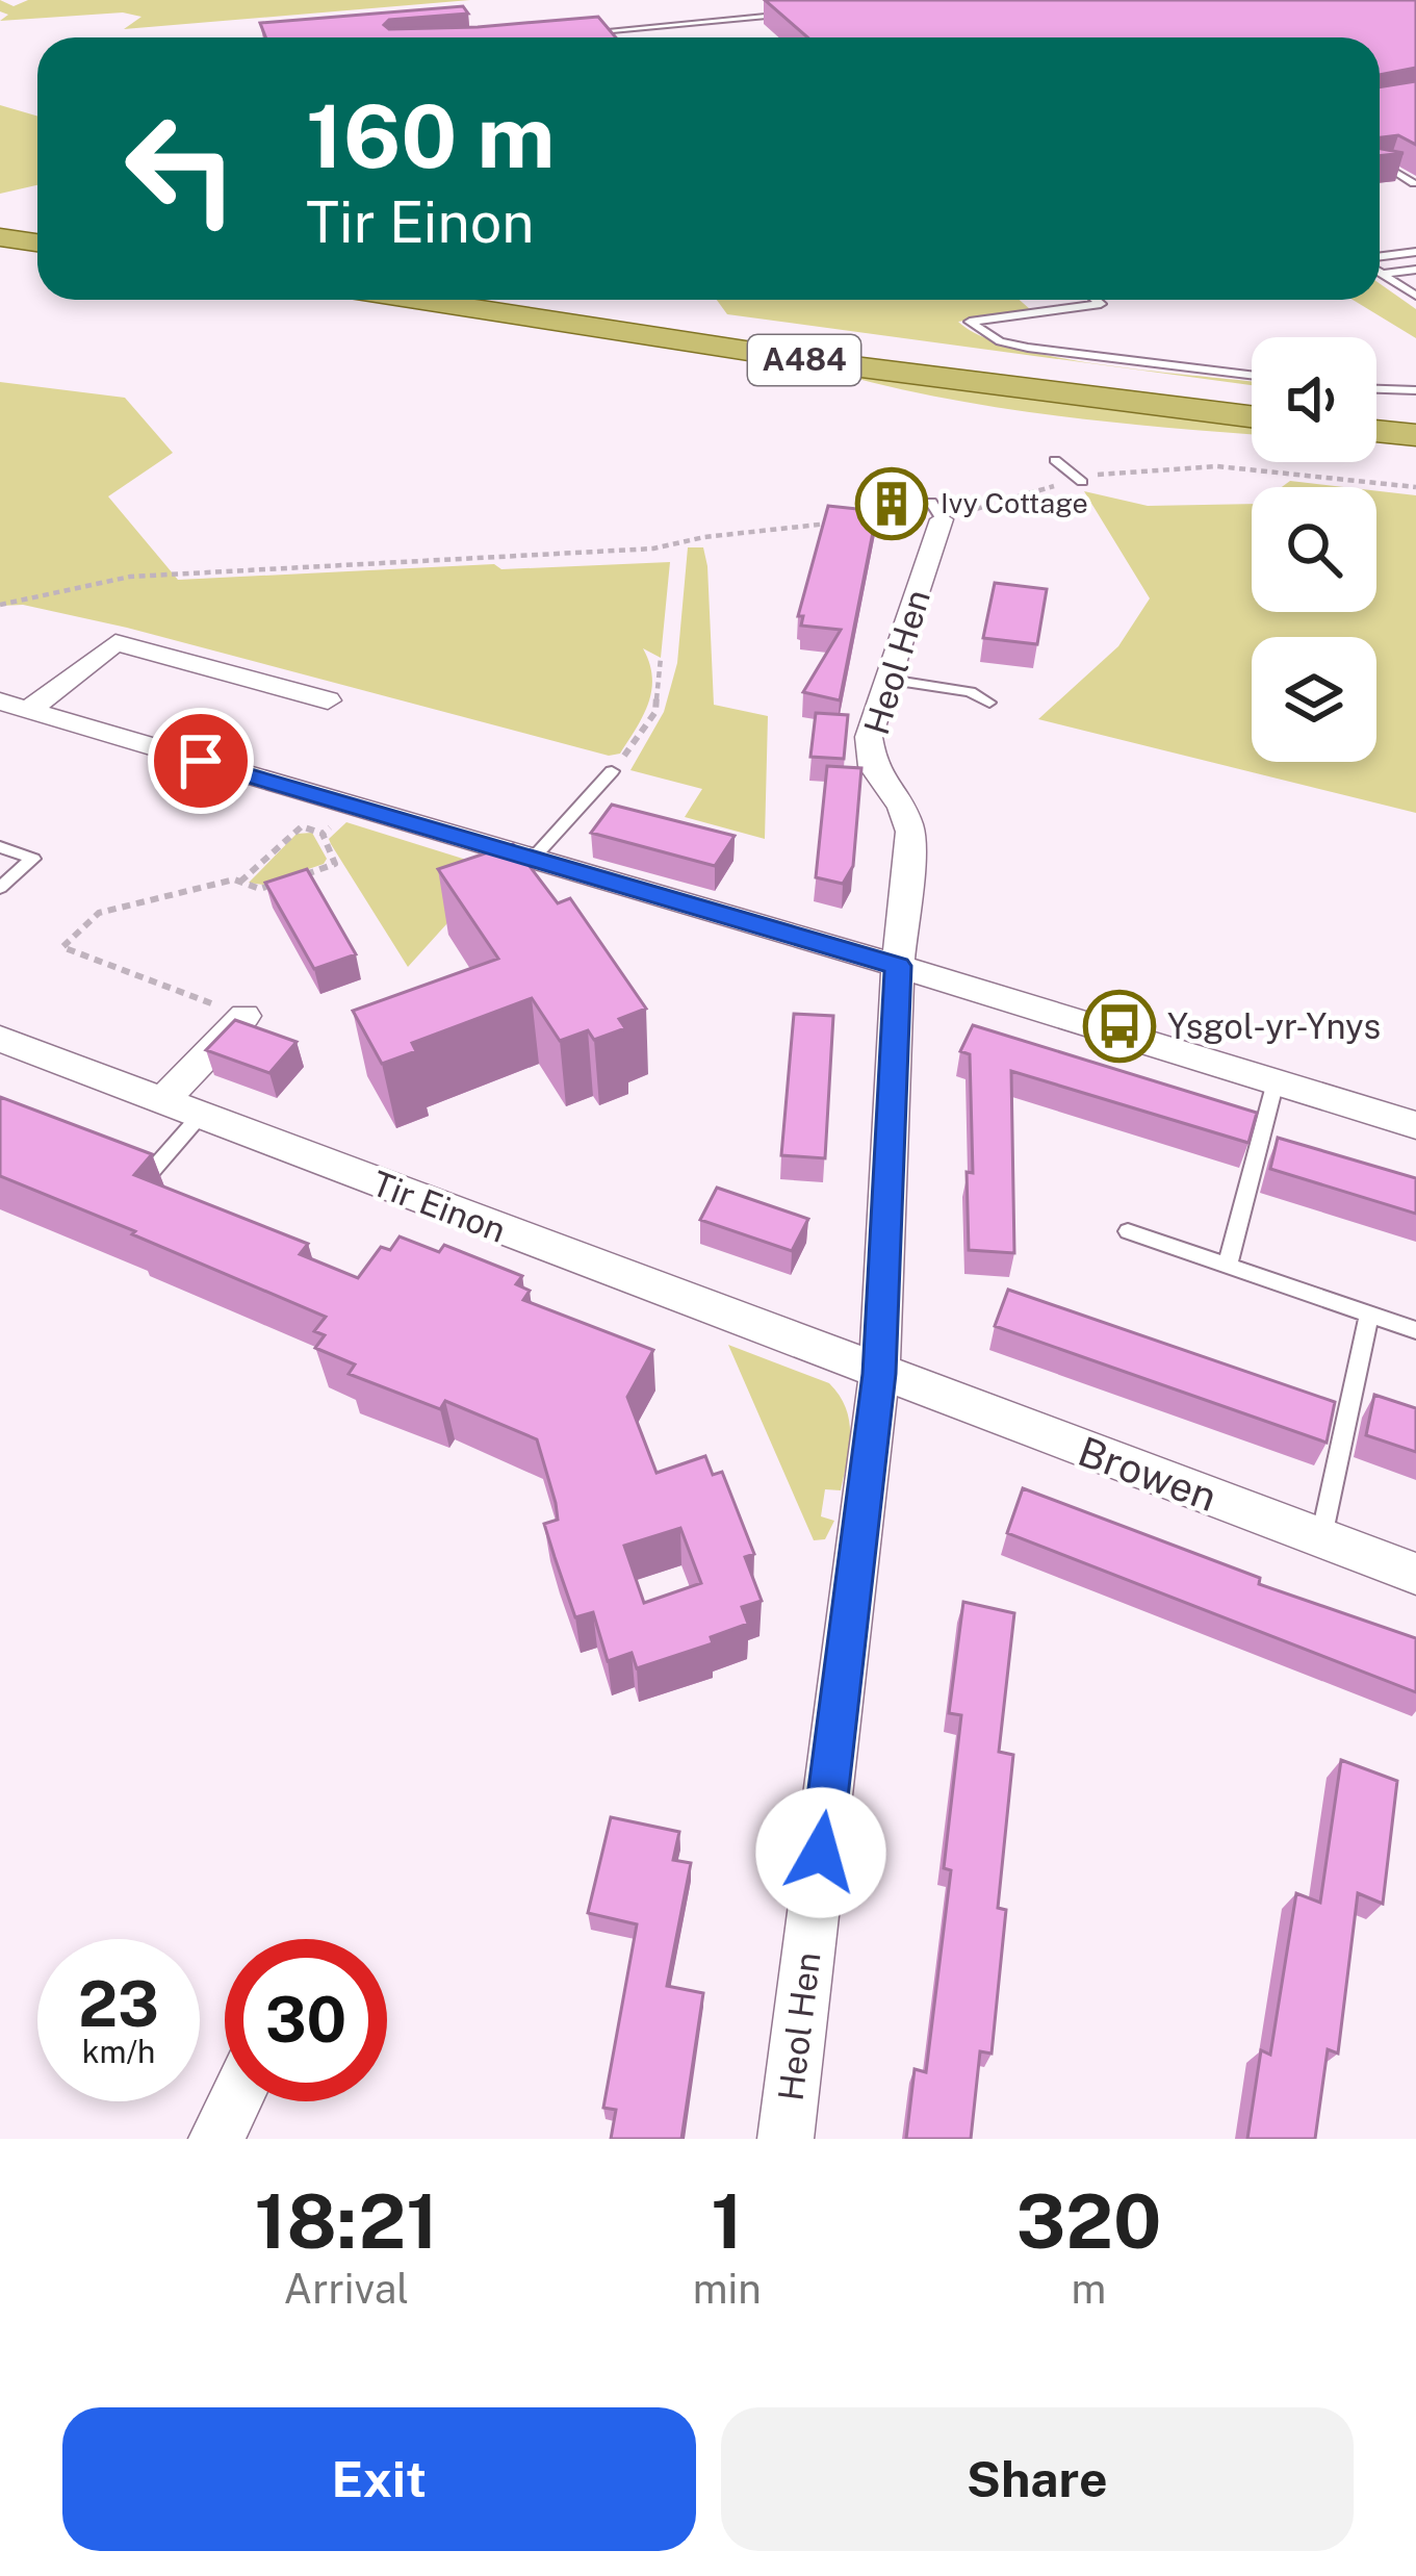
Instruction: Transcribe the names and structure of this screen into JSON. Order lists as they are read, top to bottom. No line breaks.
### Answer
{"streets":{"main road":["A484"],"street":["Heol Hen","Tir Einon","Browen"]},"crossings":[["Heol Hen","Tir Einon"],["Heol Hen","Browen"],["Tir Einon","Browen"]],"places":{"building":["Ivy Cottage"],"bus stop":["Ysgol-yr-Ynys"]},"page":{"turn":["160 m","Tir Einon"],"speed":"23 km/h","limit":"30","eta":["18:21","Arrival","1","min","320","m"],"buttons":["Exit","Share"]}}
